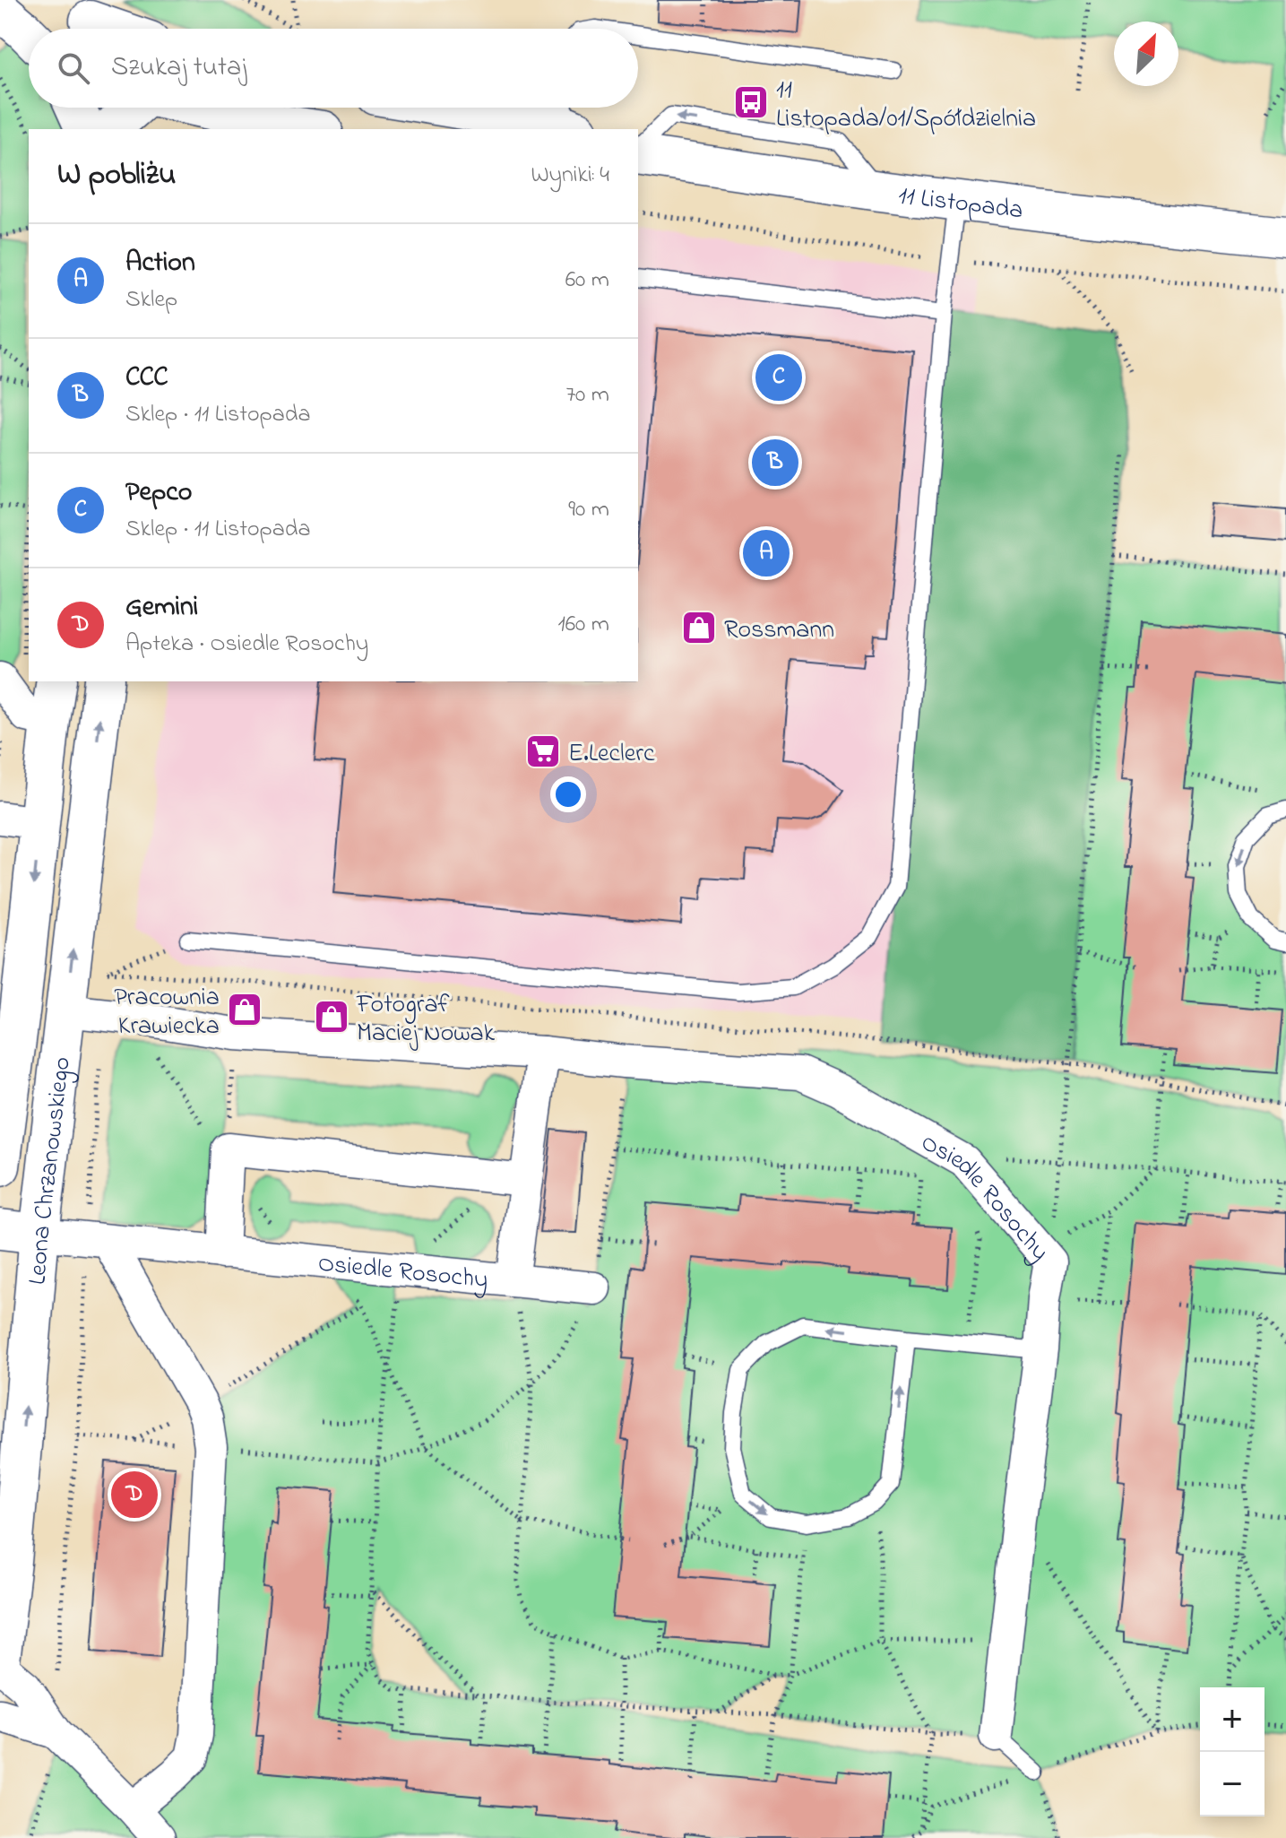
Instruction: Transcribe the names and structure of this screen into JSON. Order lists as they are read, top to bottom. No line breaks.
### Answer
{"streets":{"street":["11 Listopada","Leona Chrzanowskiego","Osiedle Rosochy"]},"crossings":[["Leona Chrzanowskiego","Osiedle Rosochy"]],"places":{"bus stop":["11 Listopada/01/Spółdzielnia"],"shop":["Rossmann","Pracownia Krawiecka","Fotograf Maciej Nowak"],"supermarket":["E.Leclerc"]},"north":"top right","page":{"search":"Szukaj tutaj","heading":["W pobliżu","Wyniki: 4"],"list":[{"mark":"A","name":"Action","note":"Sklep","value":"60 m"},{"mark":"B","name":"CCC","note":"Sklep · 11 Listopada","value":"70 m"},{"mark":"C","name":"Pepco","note":"Sklep · 11 Listopada","value":"90 m"},{"mark":"D","name":"Gemini","note":"Apteka · Osiedle Rosochy","value":"160 m"}],"pins":["C","B","A","D"],"map_buttons":["+","−"]}}
